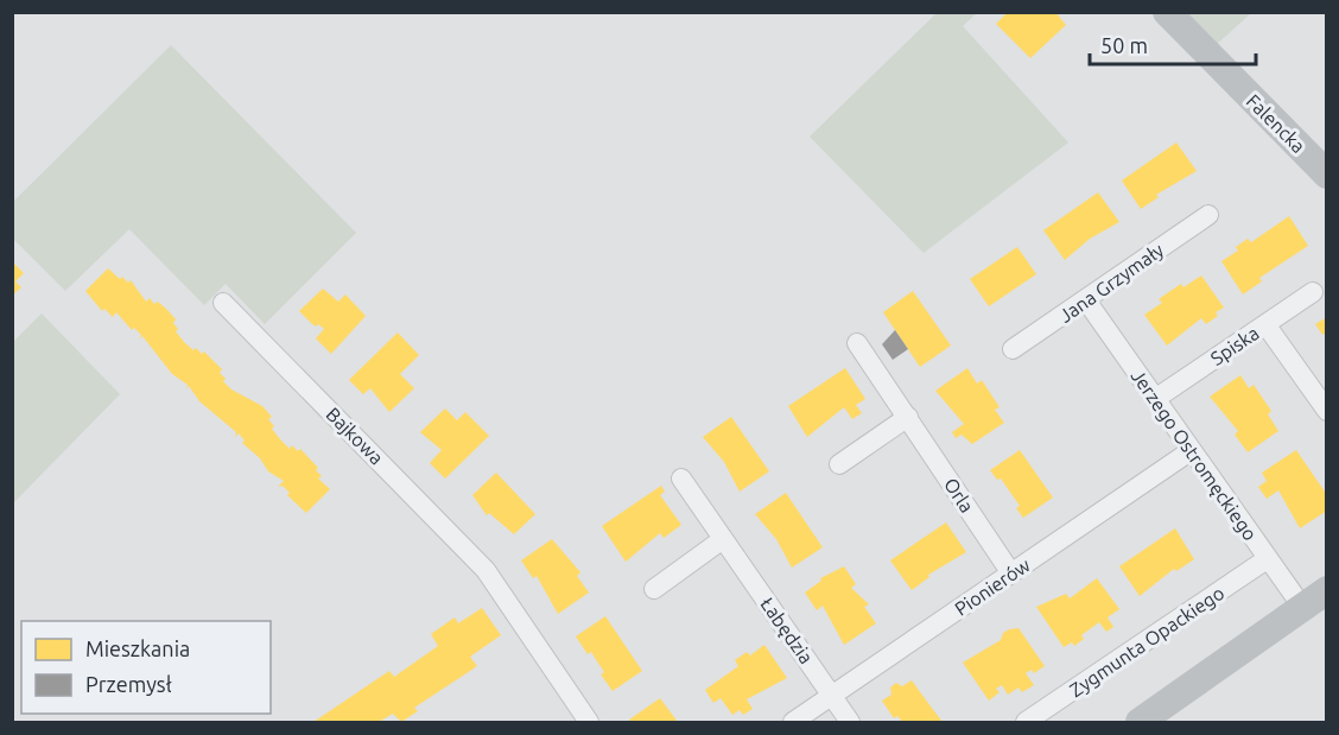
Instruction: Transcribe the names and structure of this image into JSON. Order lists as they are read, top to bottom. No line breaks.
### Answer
{"streets":{"street":["Falencka","Jana Grzymały","Spiska","Bajkowa","Jerzego Ostromęckiego","Orla","Pionierów","Łabędzia","Zygmunta Opackiego"]},"crossings":[["Jana Grzymały","Jerzego Ostromęckiego"],["Spiska","Jerzego Ostromęckiego"],["Jerzego Ostromęckiego","Pionierów"],["Jerzego Ostromęckiego","Zygmunta Opackiego"],["Orla","Pionierów"],["Pionierów","Łabędzia"]],"legend":["Mieszkania","Przemysł"],"scale_bar":"50 m"}
